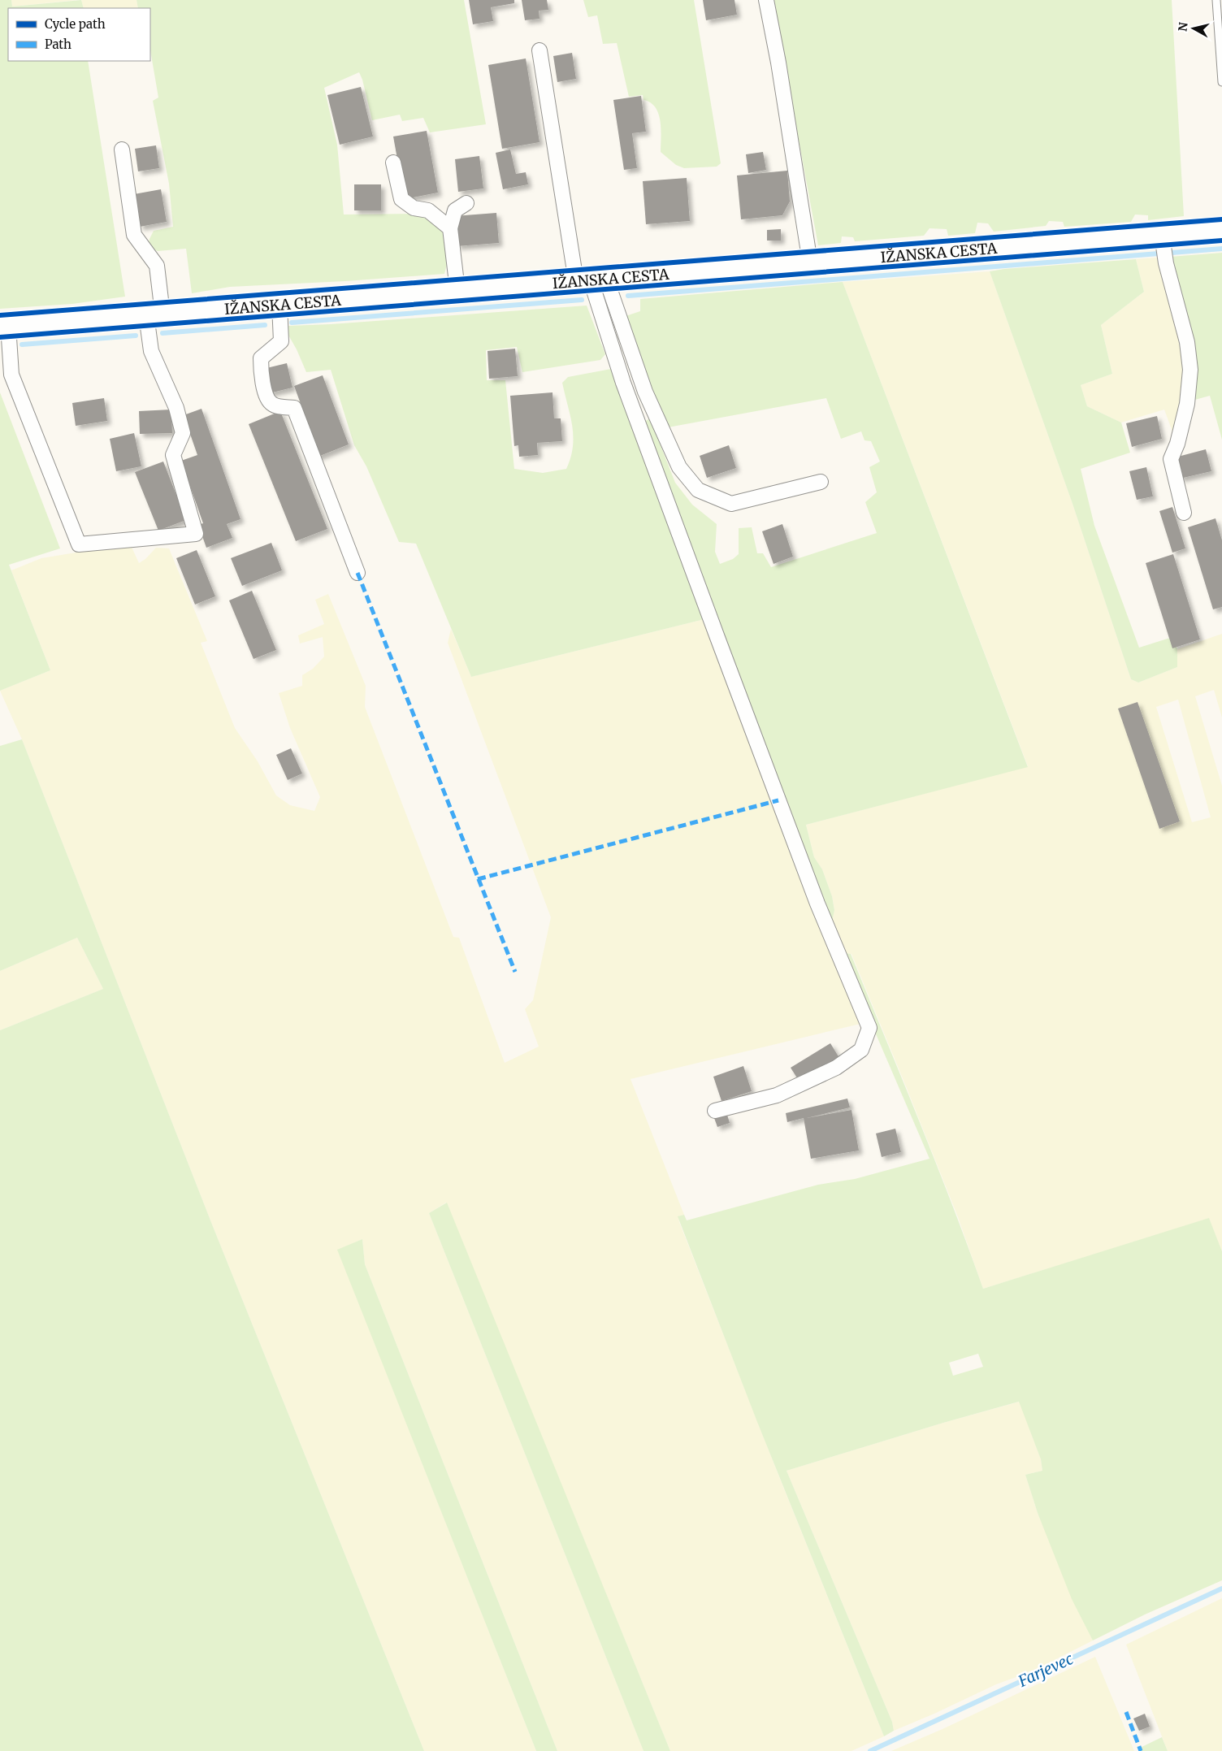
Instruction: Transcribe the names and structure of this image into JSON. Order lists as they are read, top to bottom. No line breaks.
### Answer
{"streets":{"street":["IŽANSKA CESTA"]},"water":["Farjevec"],"legend":["Cycle path","Path"],"north":"left"}
